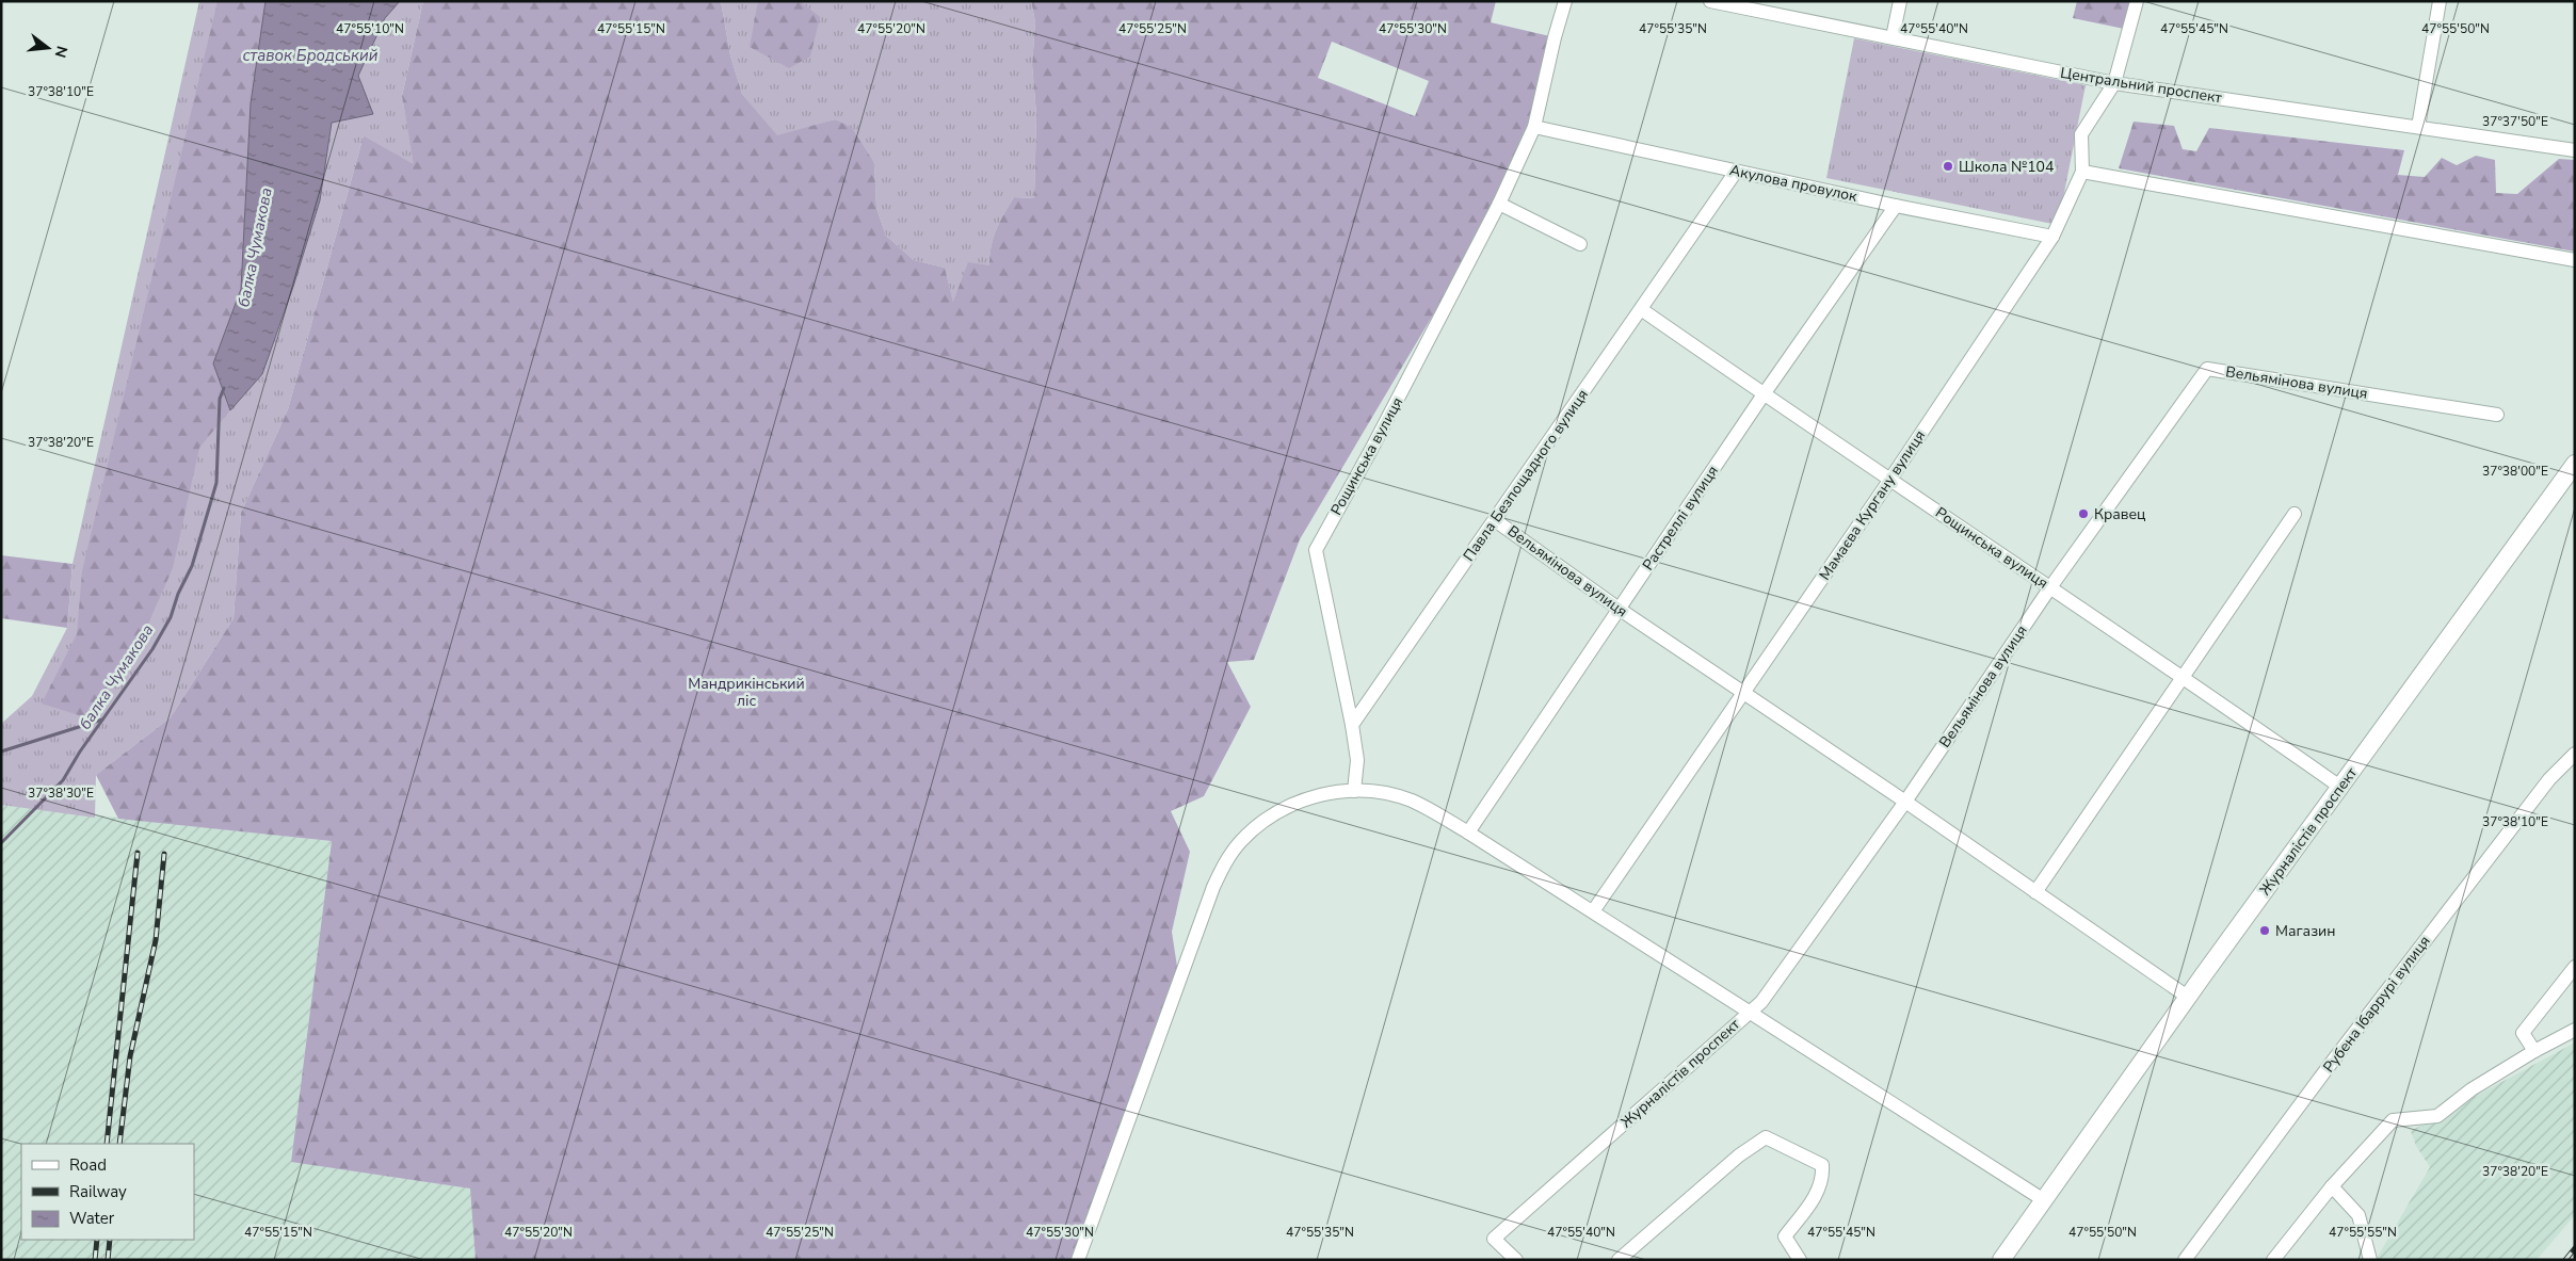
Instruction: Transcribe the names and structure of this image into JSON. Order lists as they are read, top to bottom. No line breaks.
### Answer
{"streets":{"main road":["Журналістів проспект"],"street":["Центральний проспект","Акулова провулок","Вельямінова вулиця","Рощинська вулиця","Павла Безпощадного вулиця","Мамаєва Кургану вулиця","Растреллі вулиця","Рубена Ібаррурі вулиця"]},"crossings":[["Центральний проспект","Мамаєва Кургану вулиця"],["Акулова провулок","Рощинська вулиця"],["Акулова провулок","Павла Безпощадного вулиця"],["Акулова провулок","Мамаєва Кургану вулиця"],["Акулова провулок","Растреллі вулиця"],["Вельямінова вулиця","Рощинська вулиця"],["Вельямінова вулиця","Павла Безпощадного вулиця"],["Вельямінова вулиця","Мамаєва Кургану вулиця"],["Вельямінова вулиця","Растреллі вулиця"],["Вельямінова вулиця","Журналістів проспект"],["Рощинська вулиця","Павла Безпощадного вулиця"],["Рощинська вулиця","Мамаєва Кургану вулиця"],["Рощинська вулиця","Растреллі вулиця"],["Рощинська вулиця","Журналістів проспект"]],"water":["ставок Бродський","балка Чумакова"],"parks":["Мандрикінський ліс"],"places":["Школа №104","Кравец","Магазин"],"legend":["Road","Railway","Water"],"north":"right","coordinates":["47°55'10\"N","47°55'15\"N","47°55'20\"N","47°55'25\"N","47°55'30\"N","47°55'35\"N","47°55'40\"N","47°55'45\"N","47°55'50\"N","37°38'10\"E","37°37'50\"E","37°38'20\"E","37°38'00\"E","37°38'30\"E","47°55'55\"N"]}
